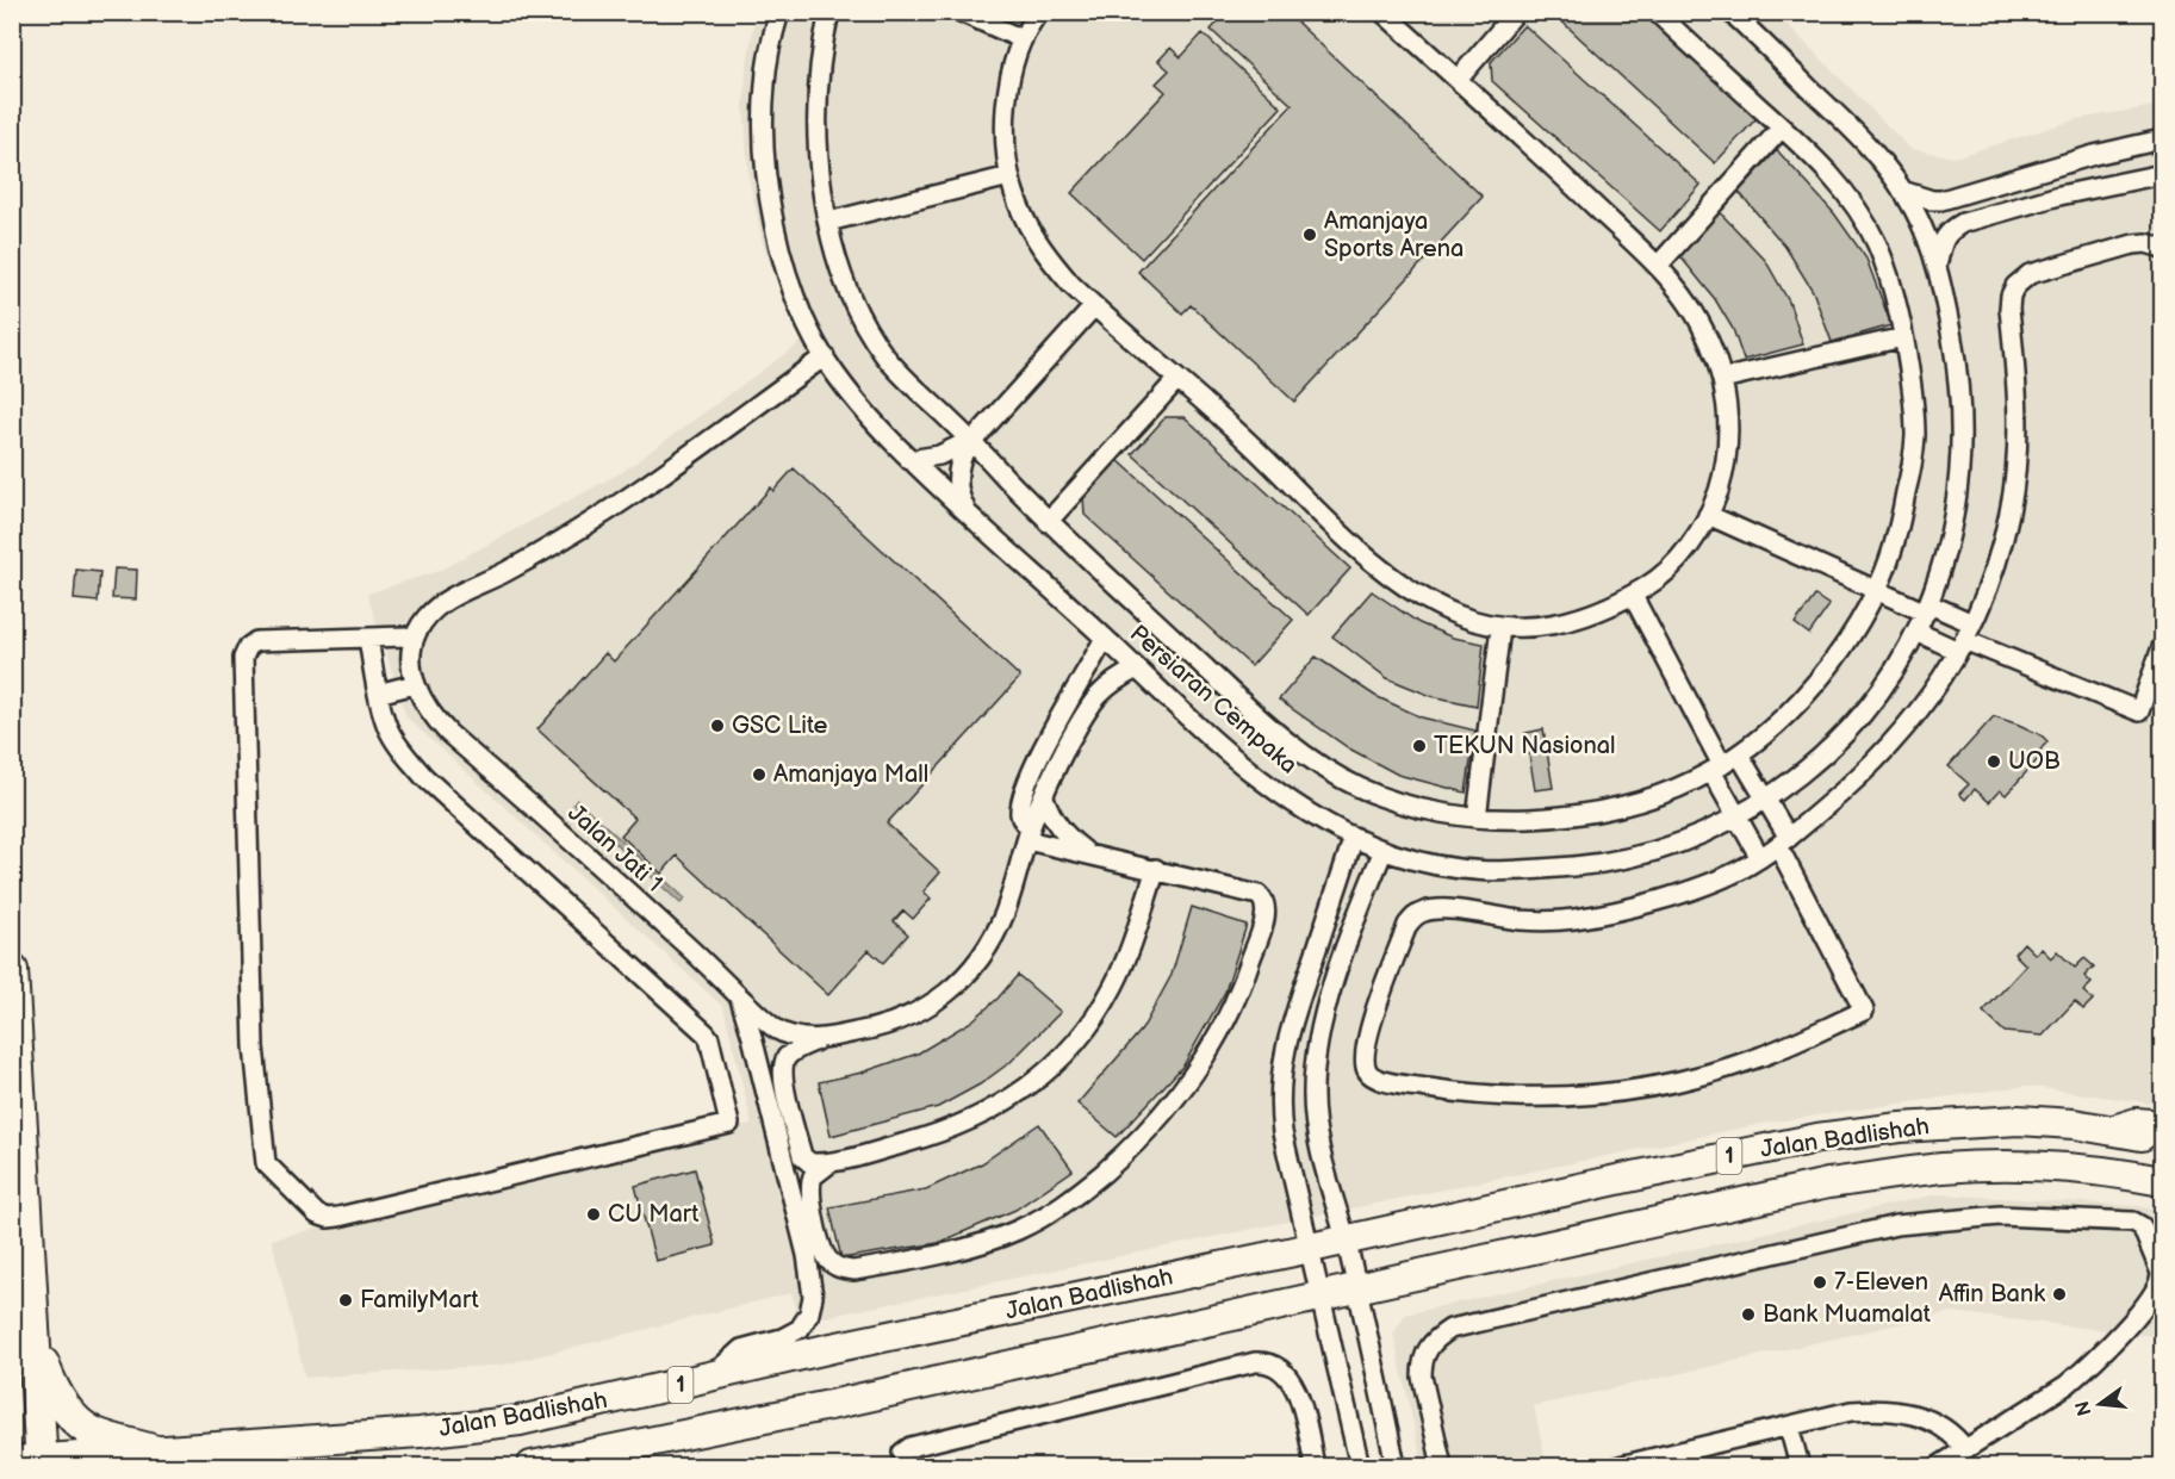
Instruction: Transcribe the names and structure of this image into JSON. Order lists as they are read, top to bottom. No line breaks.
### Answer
{"streets":{"main road":["Jalan Badlishah","1"],"street":["Persiaran Cempaka","Jalan Jati 1"]},"crossings":[["Persiaran Cempaka","Jalan Jati 1"]],"places":["Amanjaya Sports Arena","GSC Lite","TEKUN Nasional","UOB","Amanjaya Mall","CU Mart","7-Eleven","Affin Bank","FamilyMart","Bank Muamalat"],"north":"left"}
